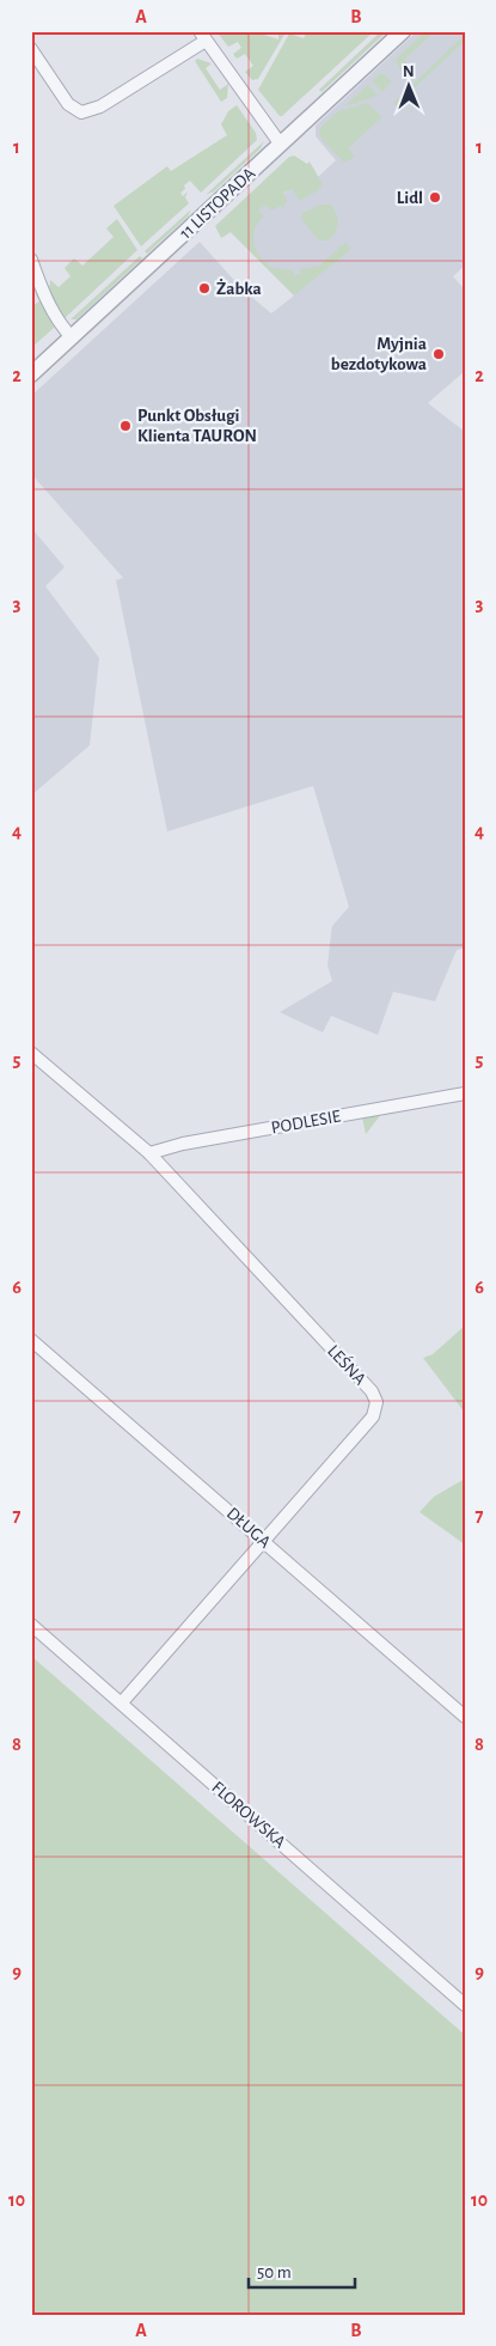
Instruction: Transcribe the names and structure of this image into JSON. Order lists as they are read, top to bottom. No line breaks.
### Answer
{"streets":{"street":["11 LISTOPADA","PODLESIE","LEŚNA","DŁUGA","FLOROWSKA"]},"crossings":[["PODLESIE","LEŚNA"],["LEŚNA","DŁUGA"],["LEŚNA","FLOROWSKA"]],"places":["Lidl","Żabka","Myjnia bezdotykowa","Punkt Obsługi Klienta TAURON"],"scale_bar":"50 m","north":"top","grid":{"columns":["A","B"],"rows":["1","2","3","4","5","6","7","8","9","10"]}}
